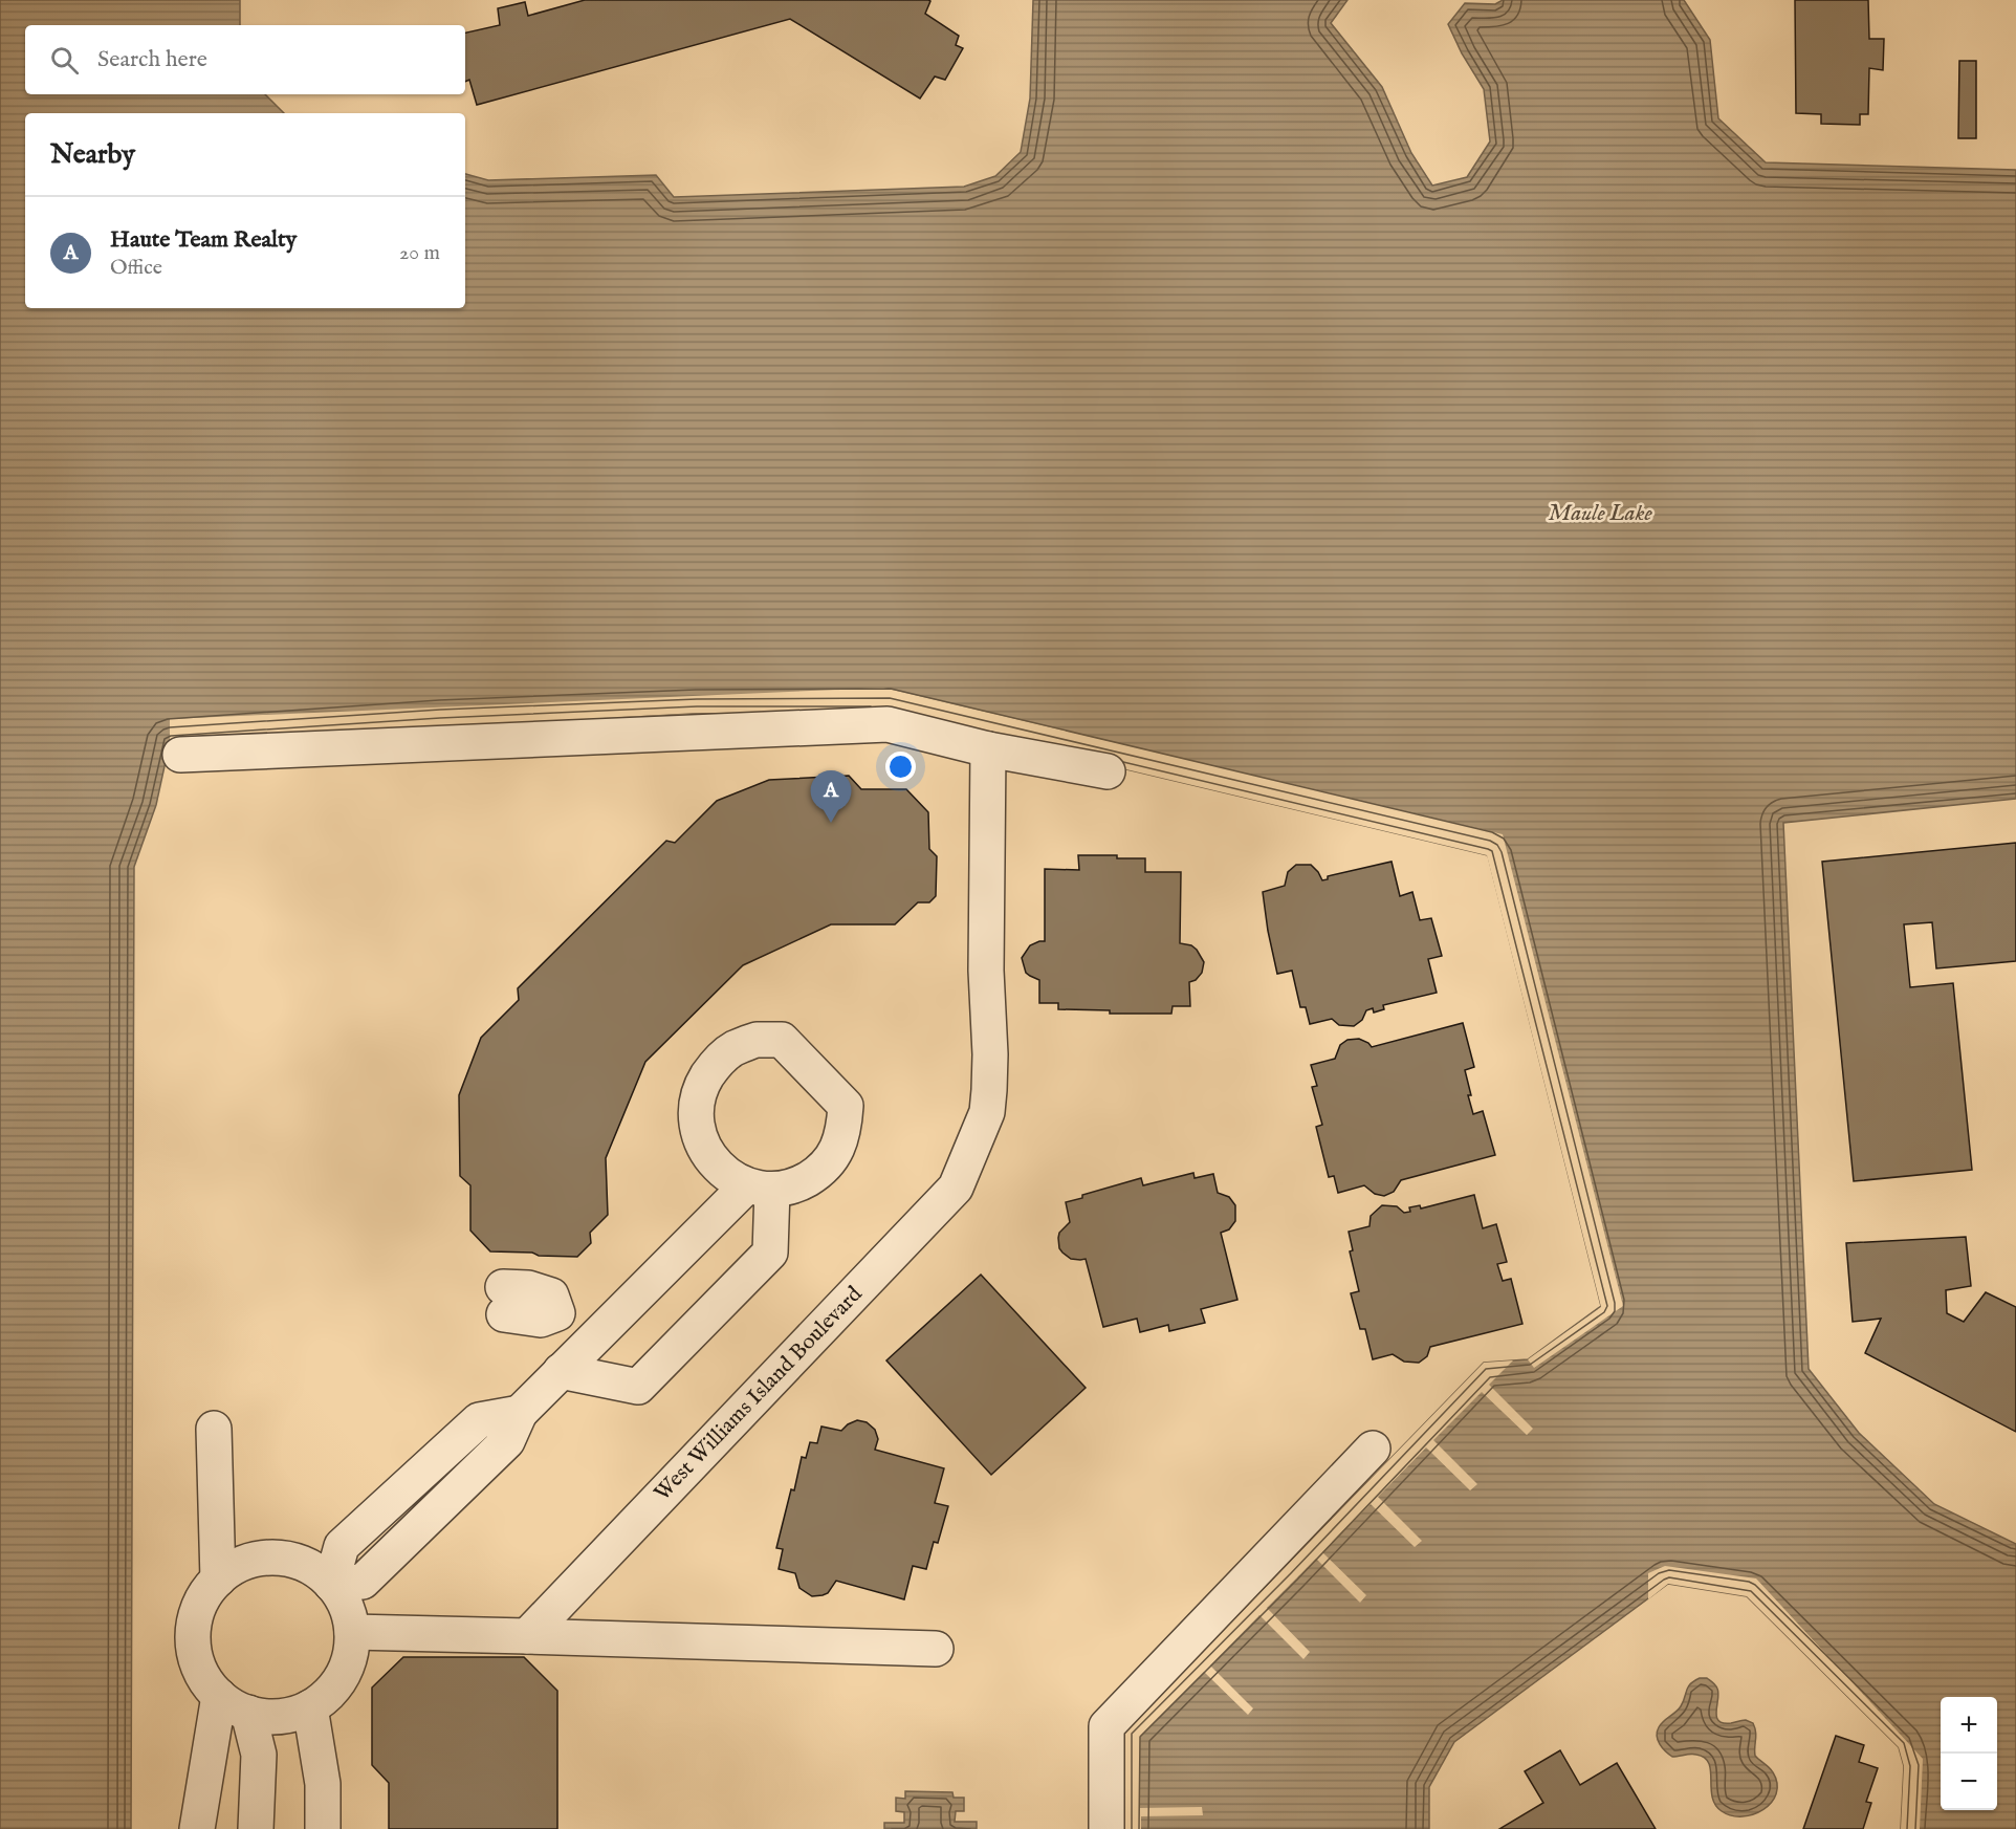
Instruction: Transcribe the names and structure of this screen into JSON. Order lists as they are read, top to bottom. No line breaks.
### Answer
{"streets":{"street":["West Williams Island Boulevard"]},"water":["Maule Lake"],"page":{"search":"Search here","heading":"Nearby","list":[{"mark":"A","name":"Haute Team Realty","note":"Office","value":"20 m"}],"pins":"A","map_buttons":["+","−"]}}
